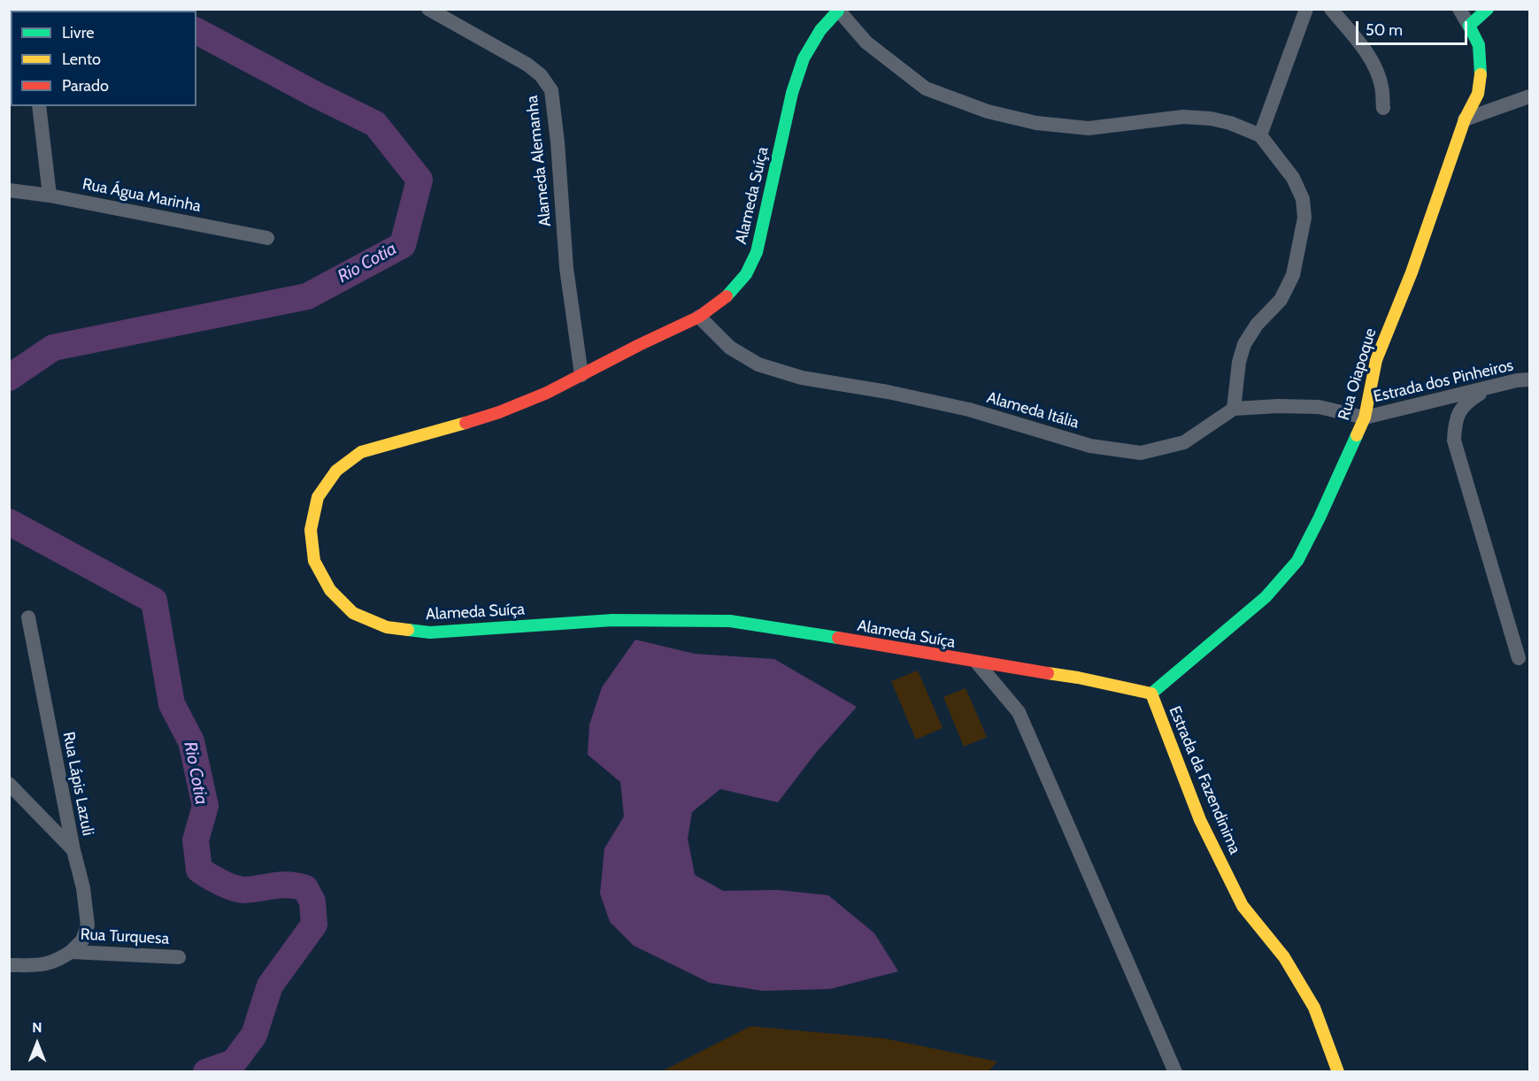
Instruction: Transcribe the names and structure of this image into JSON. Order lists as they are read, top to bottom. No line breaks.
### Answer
{"streets":{"street":["Alameda Alemanha","Rua Água Marinha","Alameda Suíça","Rua Oiapoque","Estrada dos Pinheiros","Alameda Itália","Estrada da Fazendinima","Rua Lápis Lazuli","Rua Turquesa"]},"crossings":[["Alameda Alemanha","Alameda Suíça"],["Alameda Suíça","Rua Oiapoque"],["Alameda Suíça","Alameda Itália"],["Alameda Suíça","Estrada da Fazendinima"],["Rua Oiapoque","Estrada dos Pinheiros"],["Rua Oiapoque","Estrada da Fazendinima"],["Rua Lápis Lazuli","Rua Turquesa"]],"water":["Rio Cotia"],"legend":["Livre","Lento","Parado"],"scale_bar":"50 m","north":"top"}
